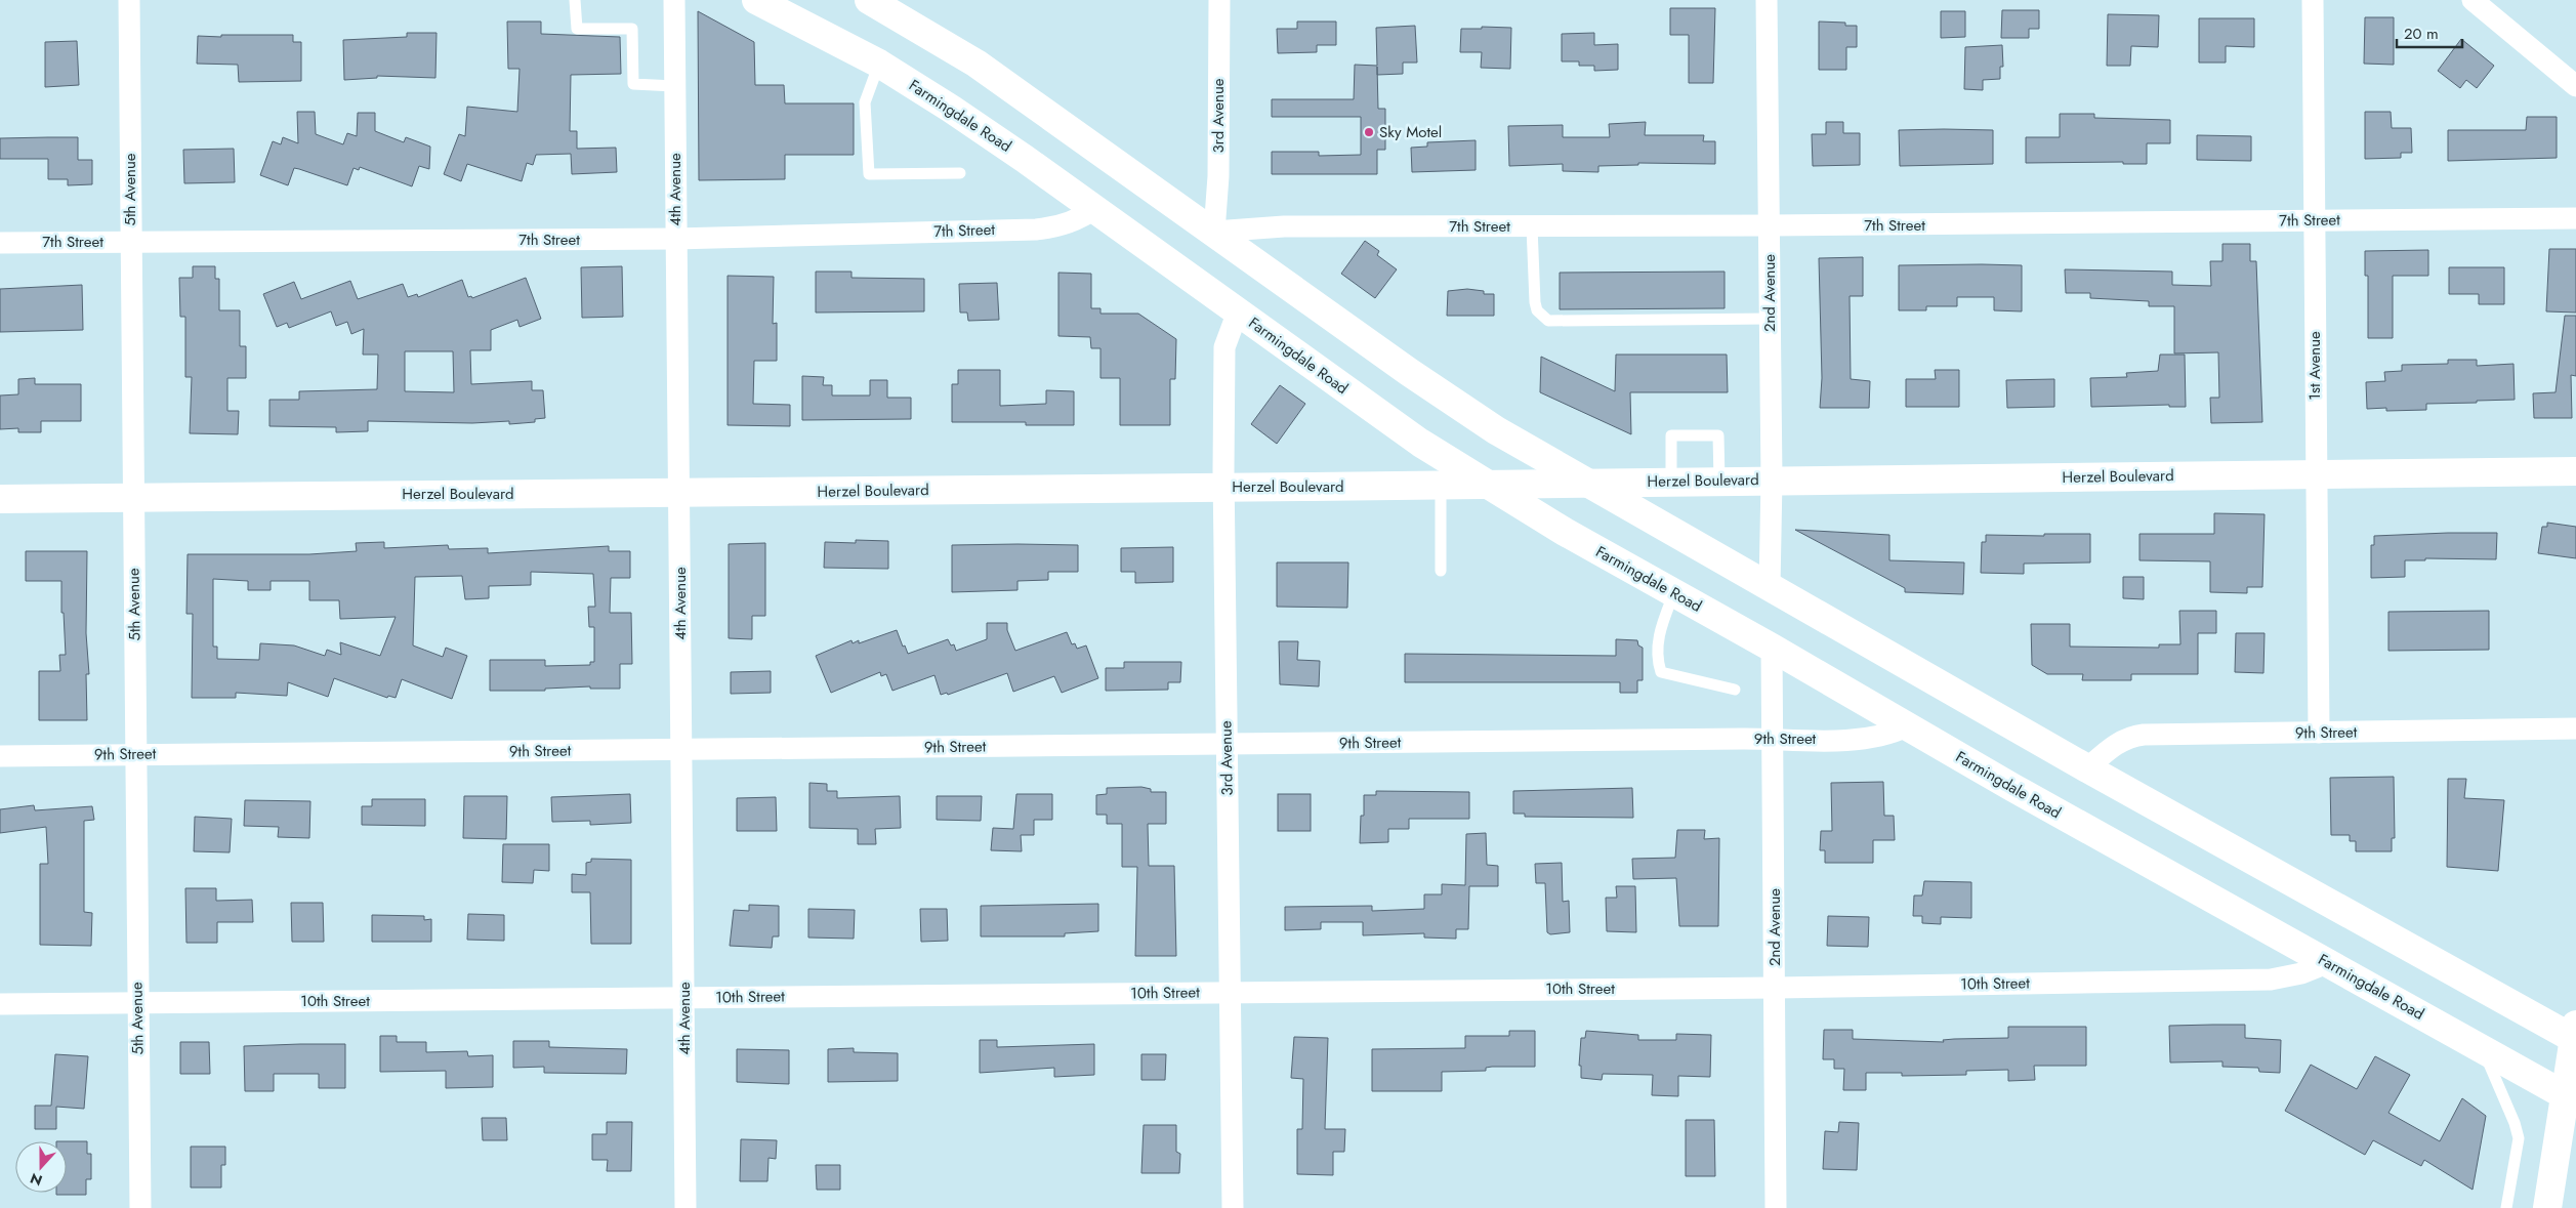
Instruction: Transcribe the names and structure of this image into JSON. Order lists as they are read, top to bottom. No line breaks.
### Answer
{"streets":{"main road":["Farmingdale Road","Herzel Boulevard"],"street":["3rd Avenue","5th Avenue","4th Avenue","7th Street","2nd Avenue","1st Avenue","9th Street","10th Street"]},"crossings":[["Farmingdale Road","3rd Avenue"],["Farmingdale Road","7th Street"],["Farmingdale Road","2nd Avenue"],["Farmingdale Road","Herzel Boulevard"],["Farmingdale Road","9th Street"],["Farmingdale Road","10th Street"],["3rd Avenue","7th Street"],["3rd Avenue","Herzel Boulevard"],["3rd Avenue","9th Street"],["3rd Avenue","10th Street"],["5th Avenue","7th Street"],["5th Avenue","Herzel Boulevard"],["5th Avenue","9th Street"],["5th Avenue","10th Street"],["4th Avenue","7th Street"],["4th Avenue","Herzel Boulevard"],["4th Avenue","9th Street"],["4th Avenue","10th Street"],["7th Street","2nd Avenue"],["7th Street","1st Avenue"],["2nd Avenue","Herzel Boulevard"],["2nd Avenue","9th Street"],["2nd Avenue","10th Street"],["1st Avenue","Herzel Boulevard"],["1st Avenue","9th Street"]],"places":["Sky Motel"],"scale_bar":"20 m","north":"bottom"}
